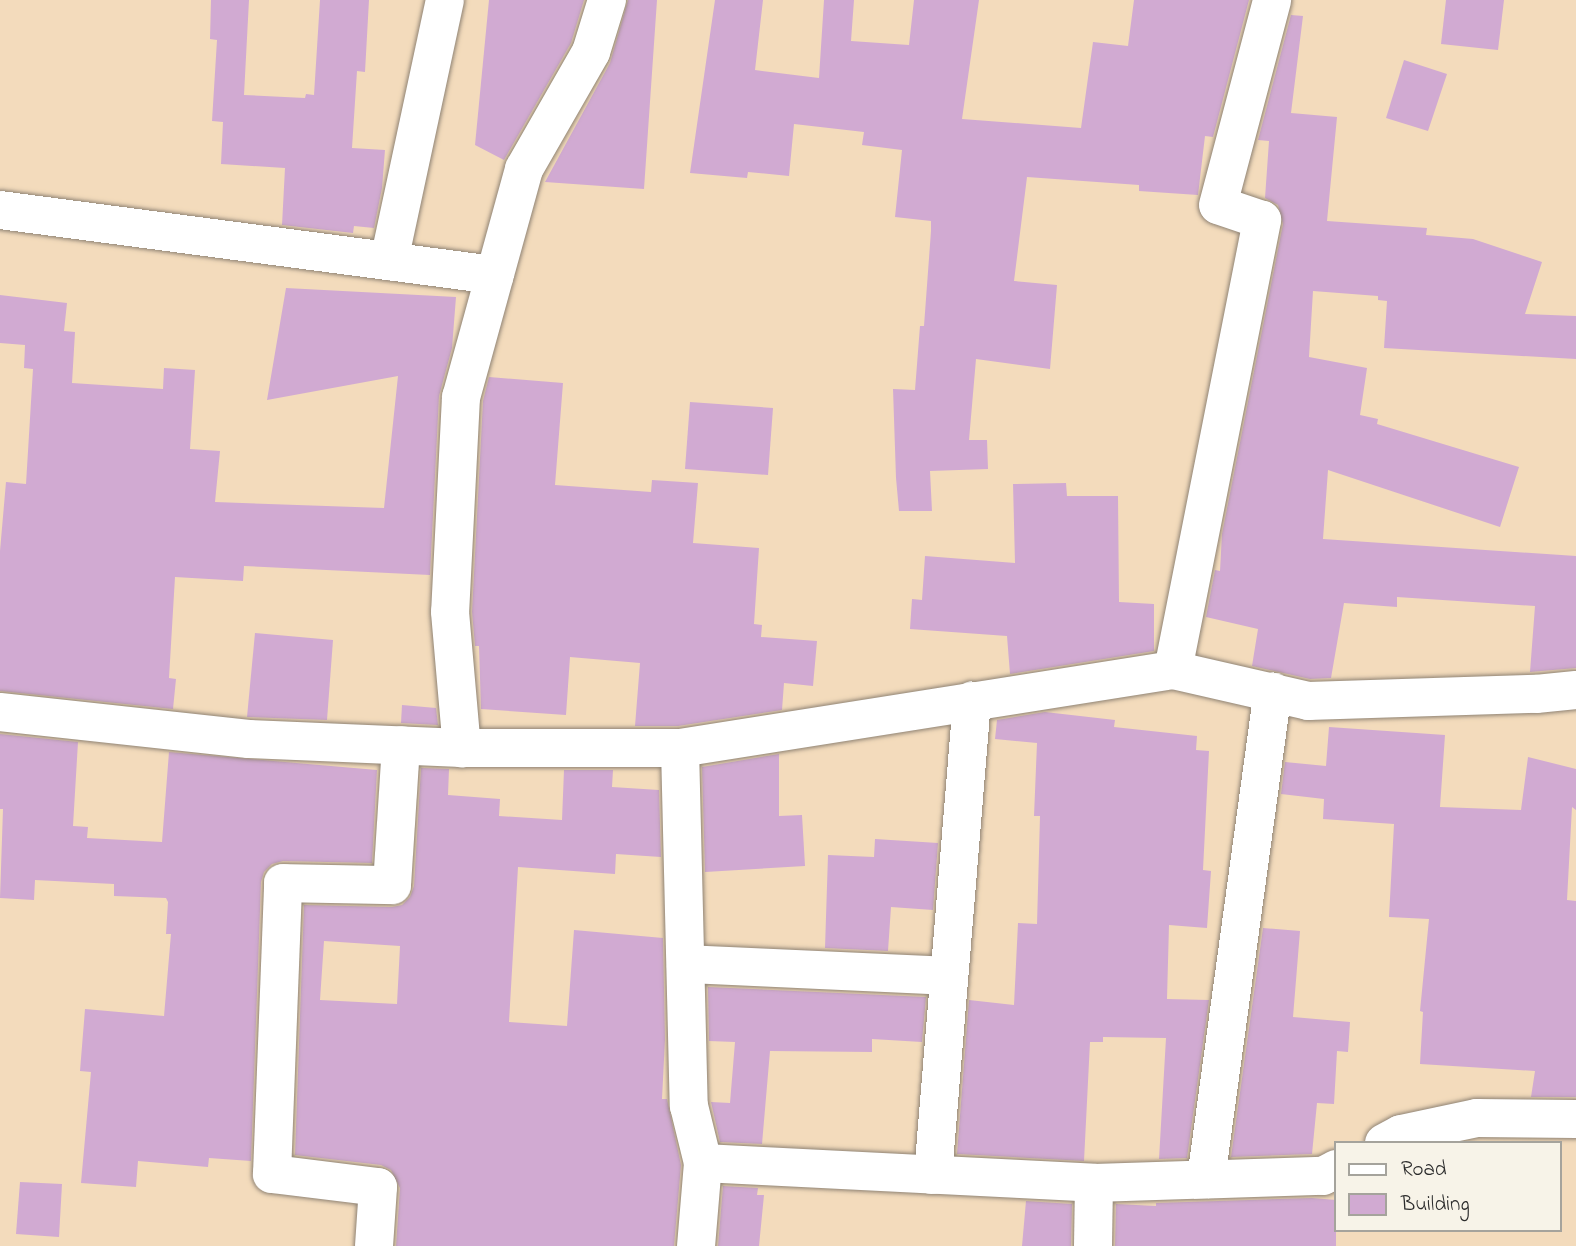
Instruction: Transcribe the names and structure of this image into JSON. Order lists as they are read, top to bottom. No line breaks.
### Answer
{"legend":["Road","Building"]}
